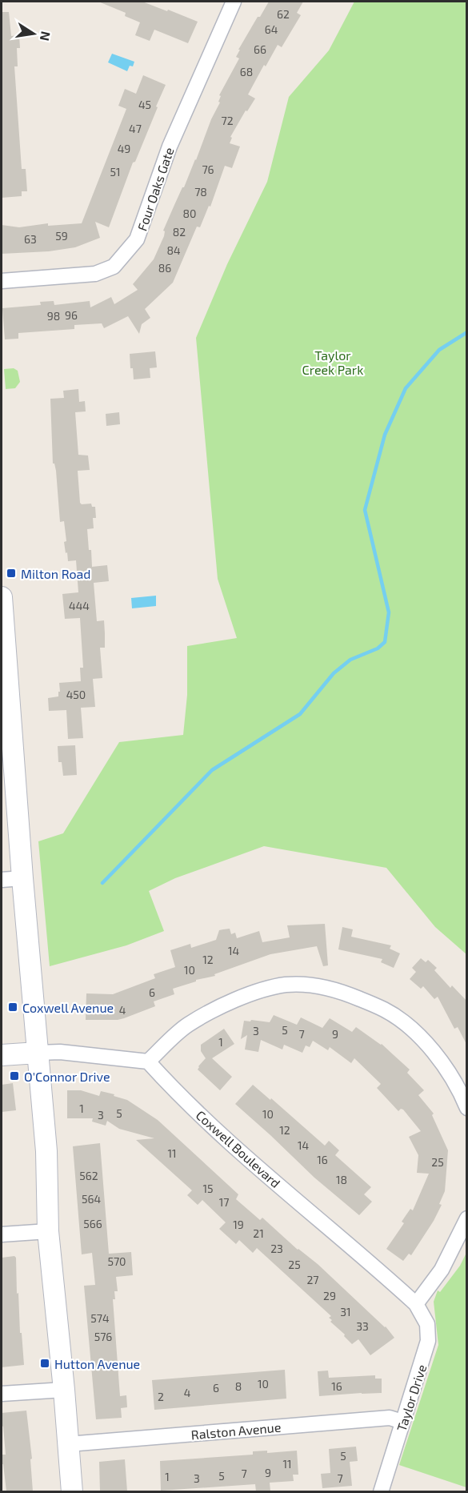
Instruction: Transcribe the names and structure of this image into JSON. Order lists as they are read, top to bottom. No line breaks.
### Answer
{"streets":{"street":["Four Oaks Gate","Coxwell Boulevard","Taylor Drive","Ralston Avenue"]},"crossings":[["Coxwell Boulevard","Taylor Drive"],["Taylor Drive","Ralston Avenue"]],"parks":["Taylor Creek Park"],"places":{"transit":["Milton Road","Coxwell Avenue","O'Connor Drive","Hutton Avenue"]},"house_numbers":["62","64","66","68","45","72","47","49","76","51","78","80","82","59","63","84","86","96","98","444","450","14","12","10","6","4","5","3","7","9","1","1","5","10","3","12","14","11","16","25","562","18","15","564","17","566","19","21","23","570","25","27","29","31","574","33","576","10","8","16","6","4","2","5","11","9","7","5","1","3","7"],"north":"right"}
